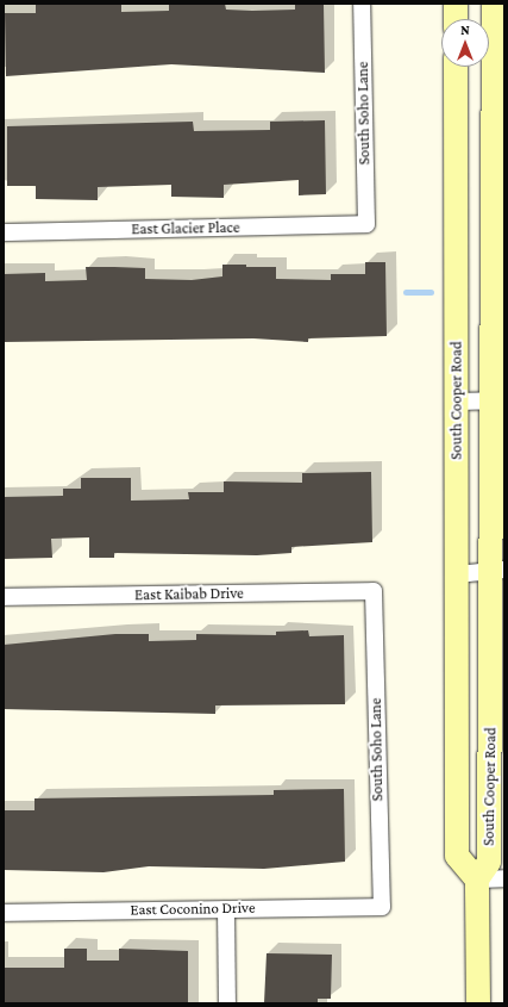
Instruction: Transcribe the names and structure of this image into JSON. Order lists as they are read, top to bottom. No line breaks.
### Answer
{"streets":{"main road":["South Cooper Road"],"street":["South Soho Lane","East Glacier Place","East Kaibab Drive","East Coconino Drive"]},"crossings":[["South Soho Lane","East Glacier Place"],["South Soho Lane","East Kaibab Drive"],["South Soho Lane","East Coconino Drive"]],"north":"top"}
